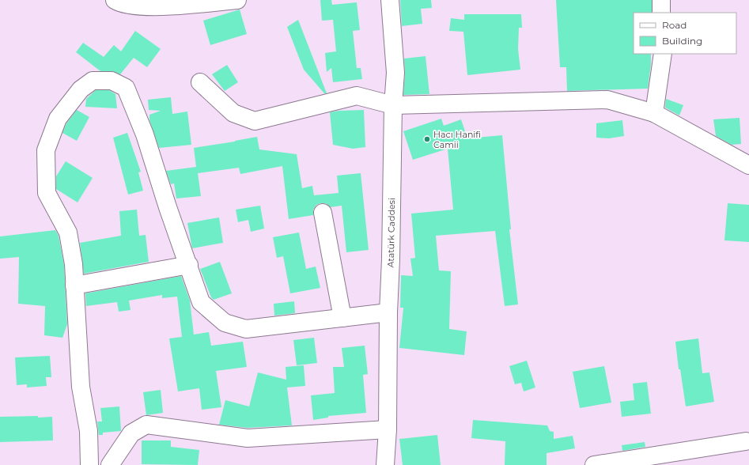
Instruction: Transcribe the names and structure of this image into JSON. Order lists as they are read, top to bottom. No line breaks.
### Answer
{"streets":{"street":["Atatürk Caddesi"]},"places":["Hacı Hanifi Camii"],"legend":["Road","Building"]}
